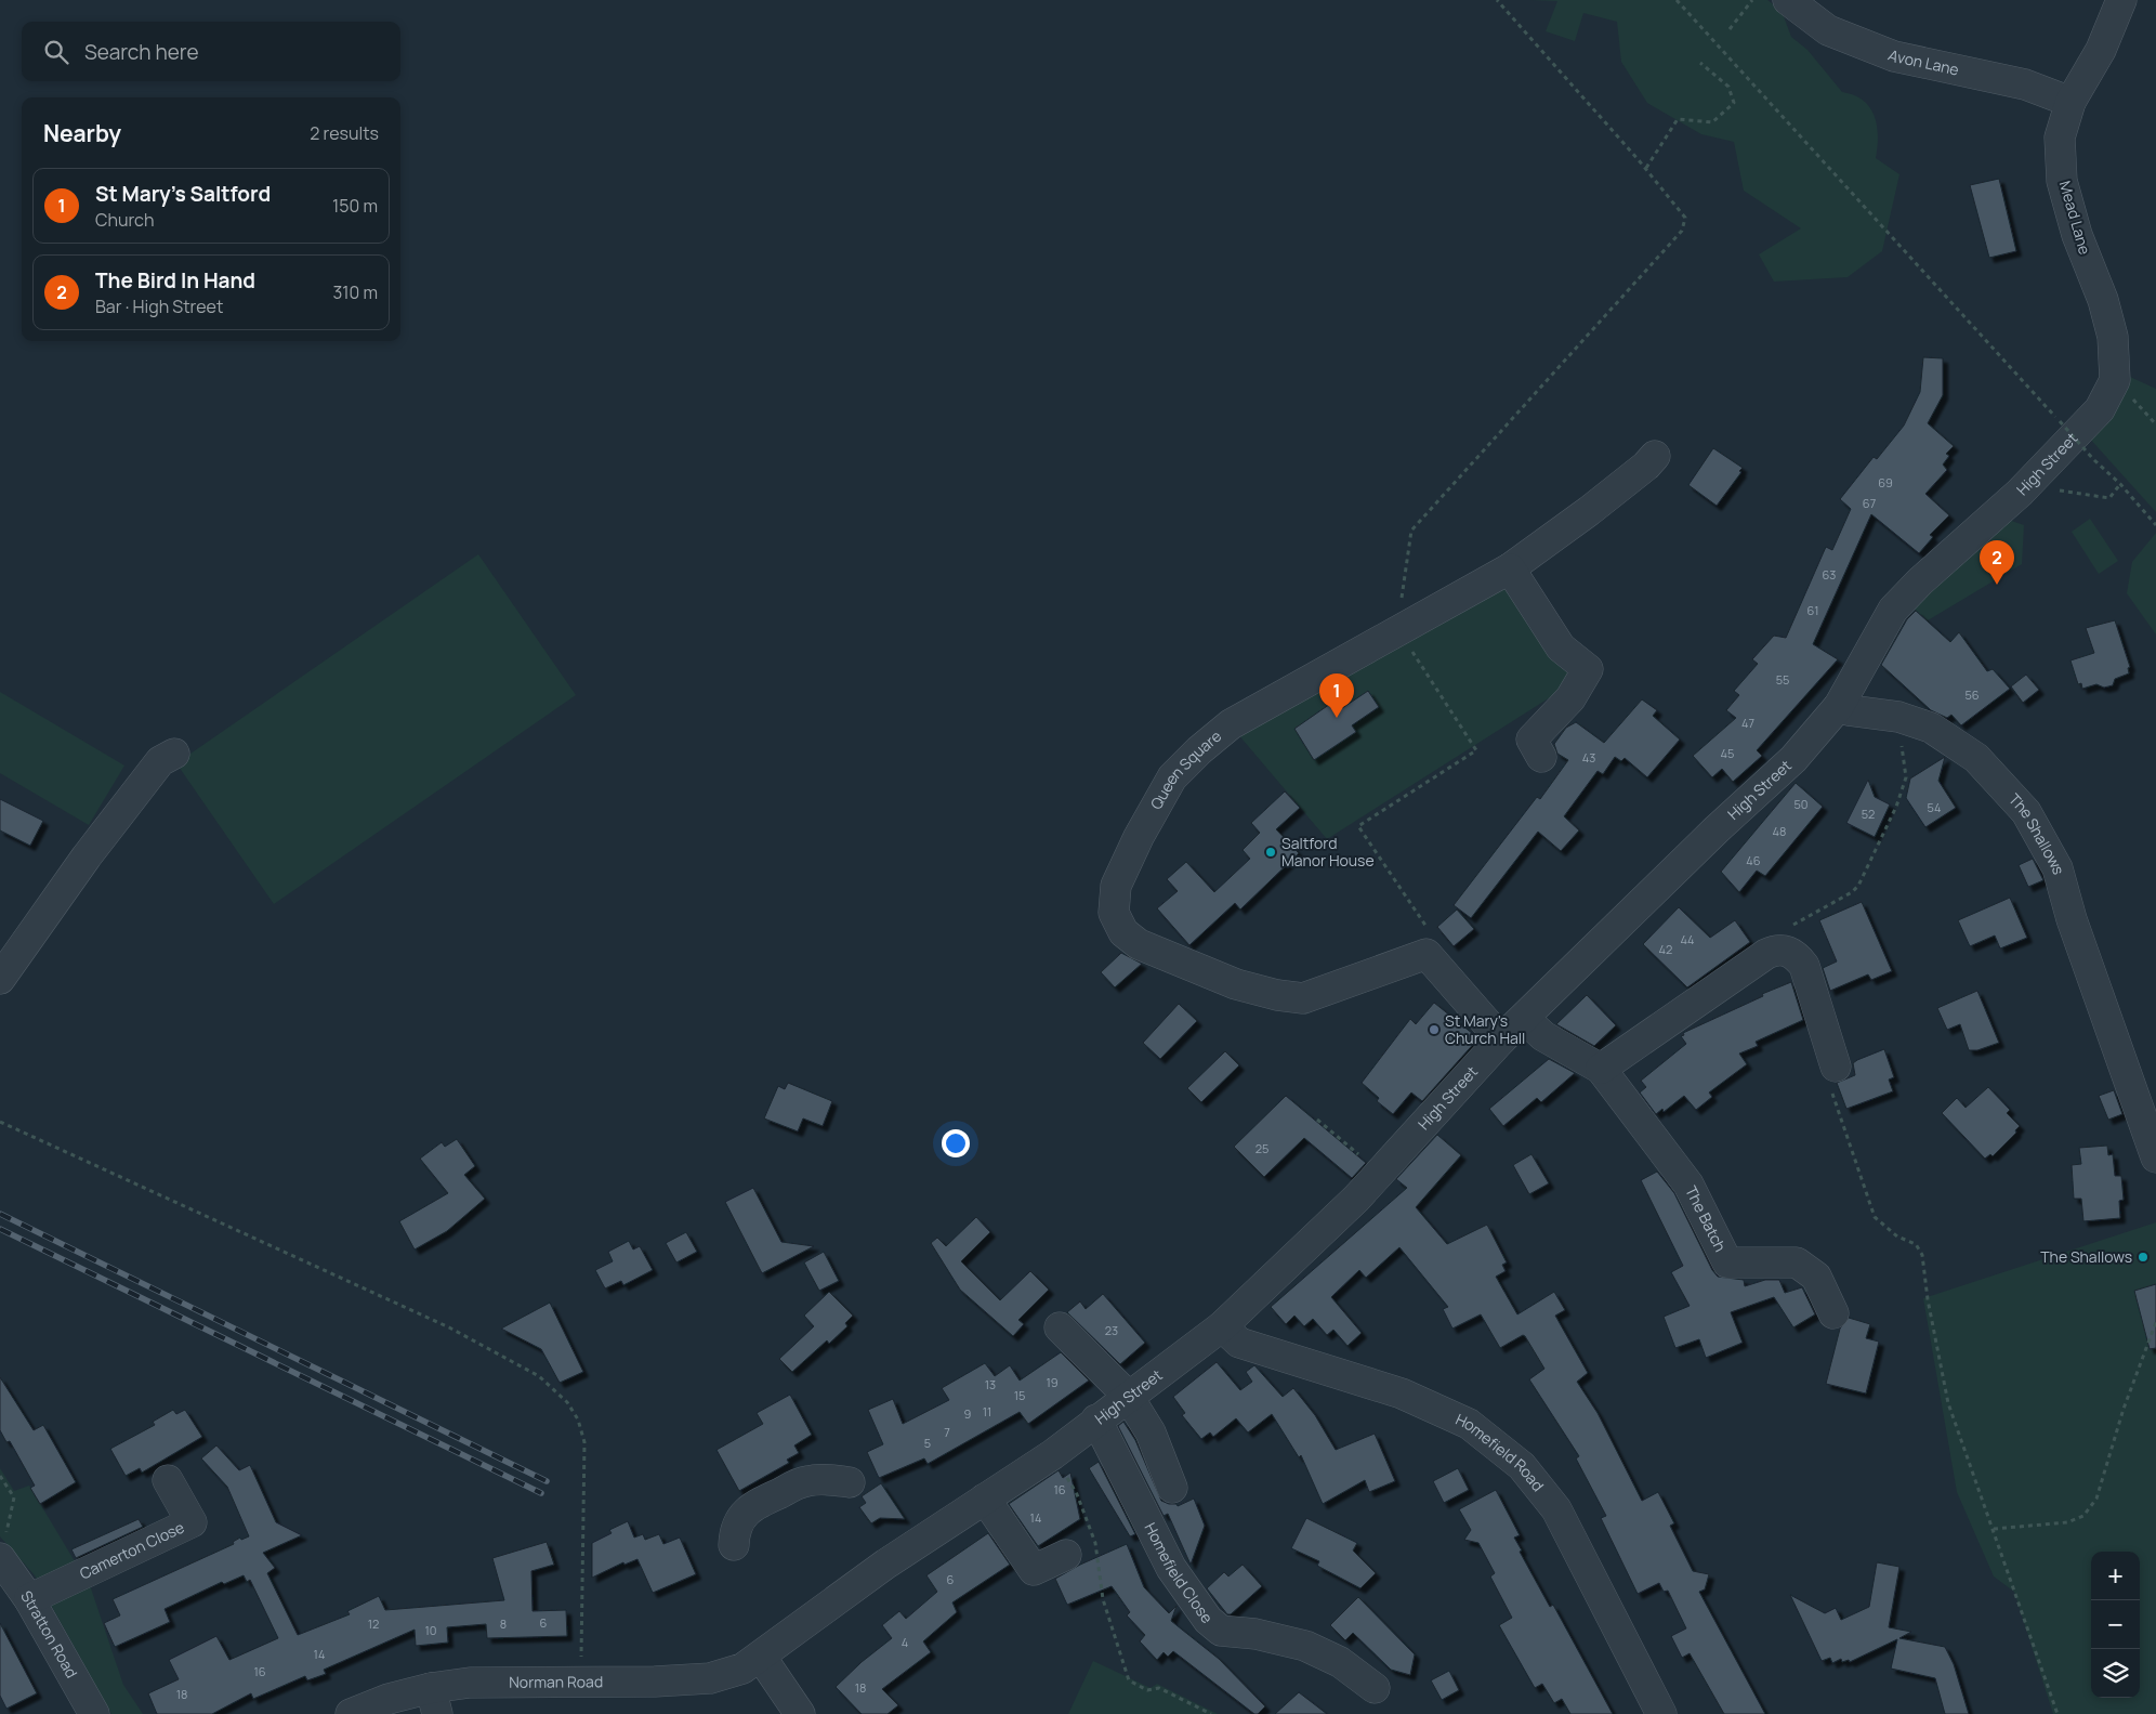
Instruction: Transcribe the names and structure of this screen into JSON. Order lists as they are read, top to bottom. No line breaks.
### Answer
{"streets":{"street":["Avon Lane","Mead Lane","High Street","Queen Square","The Shallows","The Batch","Homefield Road","Camerton Close","Homefield Close","Stratton Road","Norman Road"]},"crossings":[["Avon Lane","Mead Lane"],["Mead Lane","High Street"],["High Street","The Shallows"],["High Street","The Batch"],["High Street","Homefield Road"],["High Street","Homefield Close"],["High Street","Norman Road"],["Camerton Close","Stratton Road"]],"places":["Saltford Manor House","St Mary's Church Hall","The Shallows"],"house_numbers":["69","67","63","61","55","56","47","45","43","50","54","52","48","46","44","42","25","23","19","13","15","11","9","7","5","16","14","6","6","12","8","10","4","14","16","18","18"],"page":{"search":"Search here","heading":["Nearby","2 results"],"list":[{"mark":"1","name":"St Mary's Saltford","note":"Church","value":"150 m"},{"mark":"2","name":"The Bird In Hand","note":"Bar · High Street","value":"310 m"}],"pins":["2","1"],"map_buttons":["+","−"]}}
